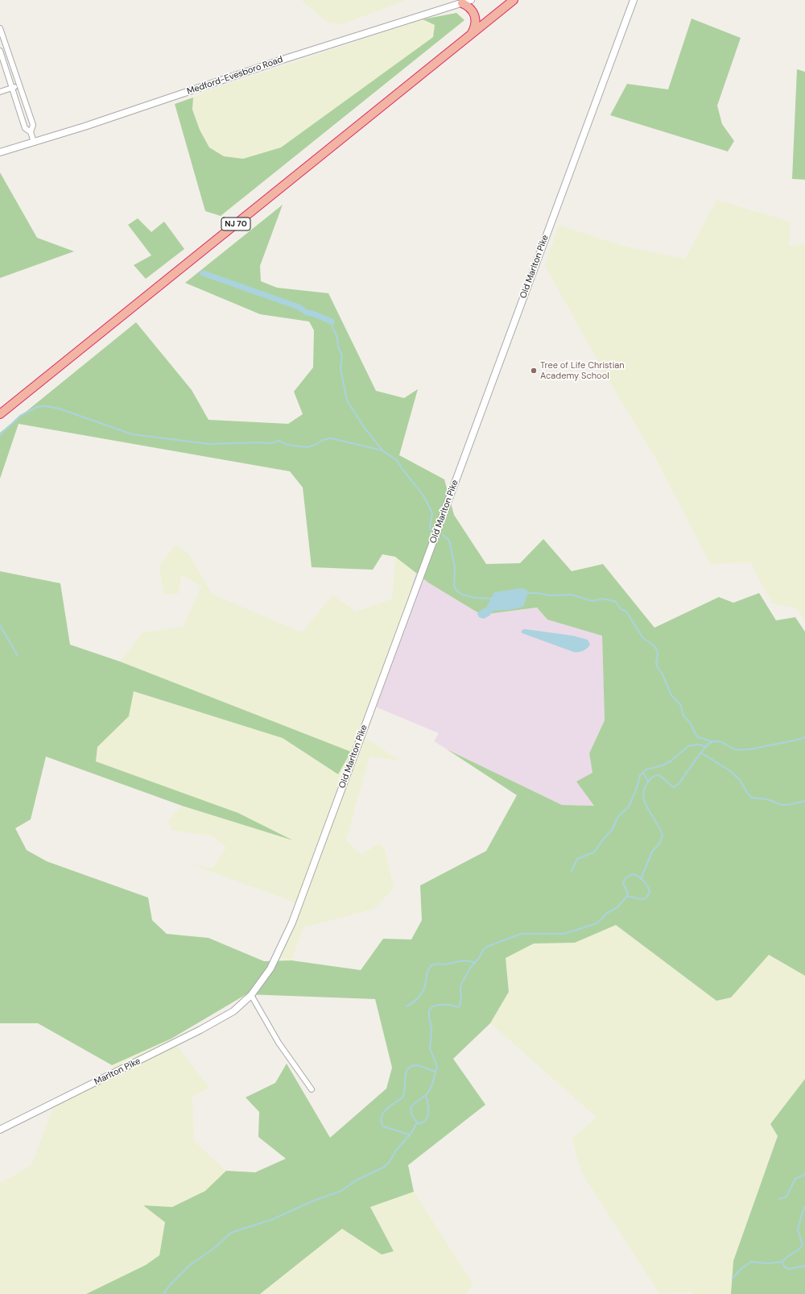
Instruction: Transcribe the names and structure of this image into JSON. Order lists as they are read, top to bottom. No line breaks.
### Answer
{"streets":{"highway":["NJ 70"],"street":["Medford-Evesboro Road","Old Marlton Pike","Marlton Pike"]},"crossings":[["Old Marlton Pike","Marlton Pike"]],"places":["Tree of Life Christian Academy School"]}
